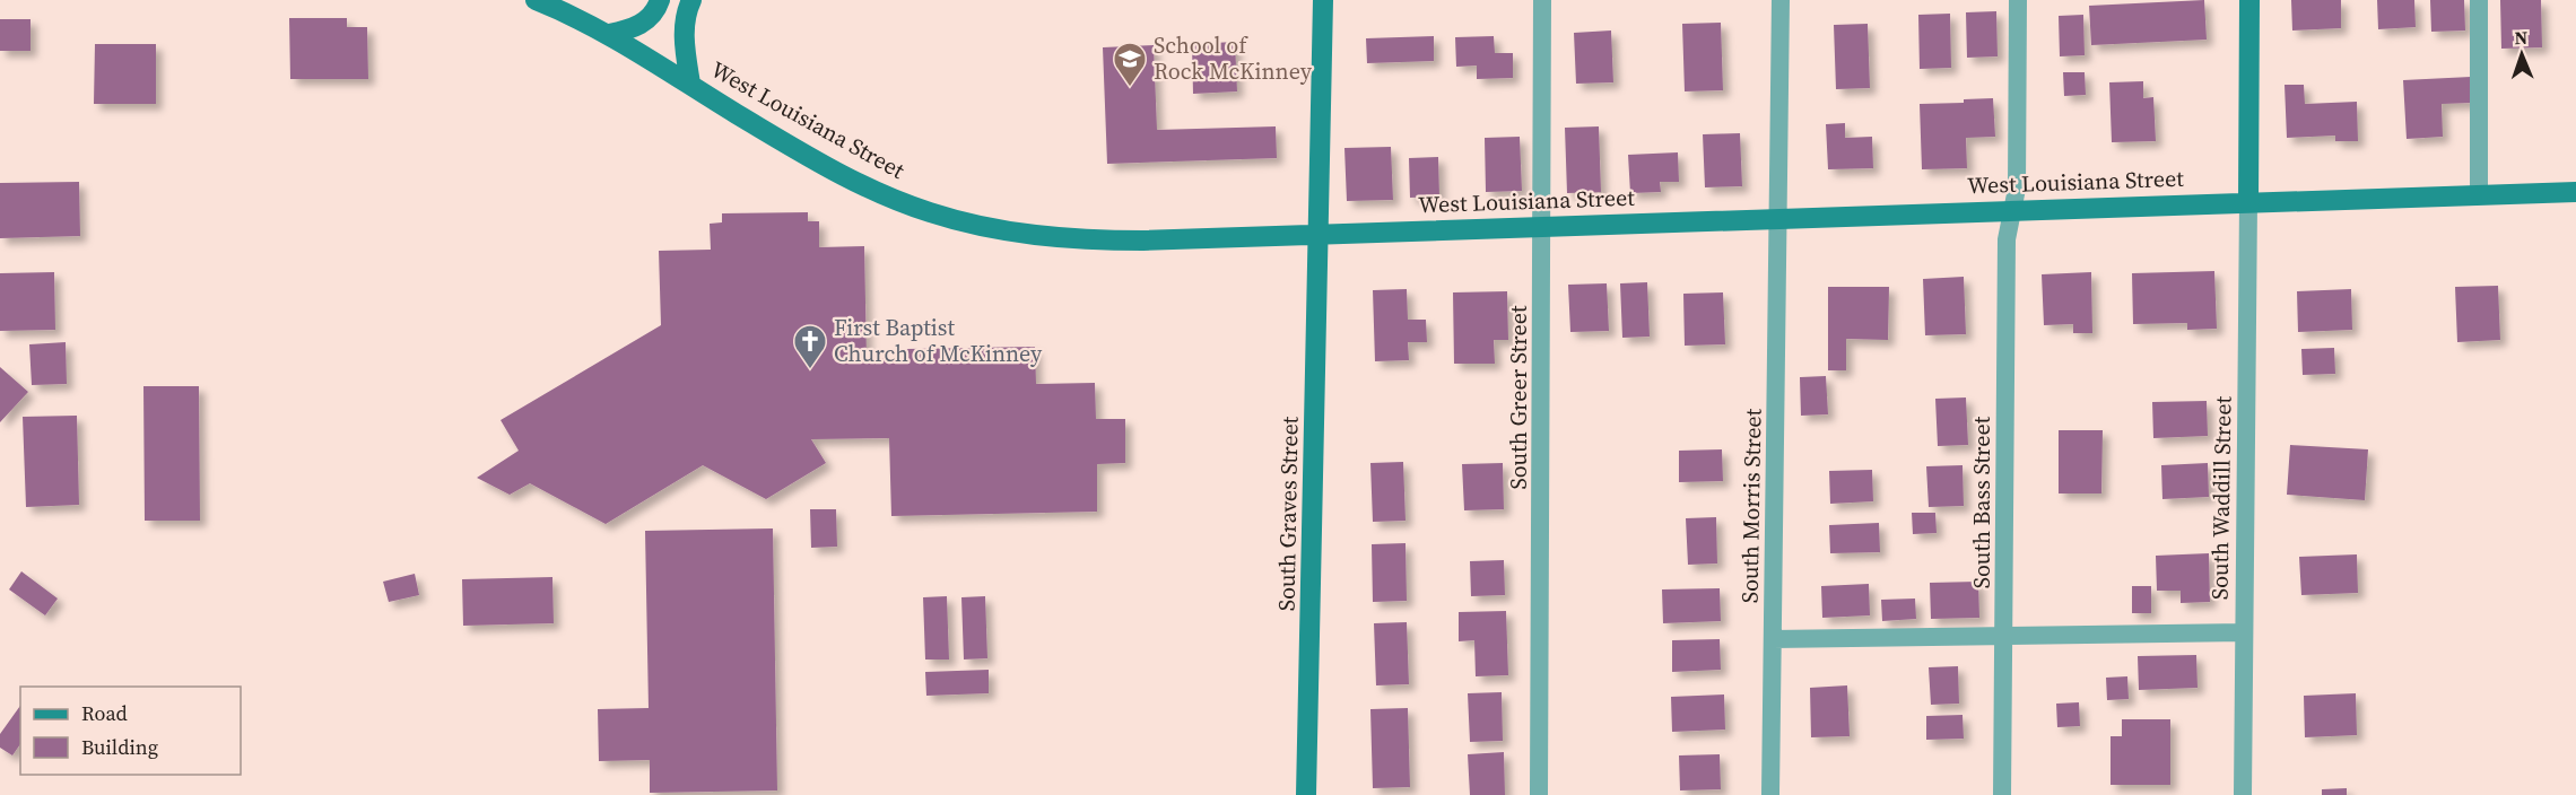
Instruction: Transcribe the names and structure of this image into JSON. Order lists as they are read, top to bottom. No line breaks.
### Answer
{"streets":{"main road":["West Louisiana Street","South Graves Street"],"street":["South Greer Street","South Waddill Street","South Bass Street","South Morris Street"]},"crossings":[["West Louisiana Street","South Greer Street"],["West Louisiana Street","South Waddill Street"],["West Louisiana Street","South Bass Street"],["West Louisiana Street","South Morris Street"],["West Louisiana Street","South Graves Street"]],"places":{"school or university":["School of Rock McKinney"],"church":["First Baptist Church of McKinney"]},"legend":["Road","Building"],"north":"top"}
